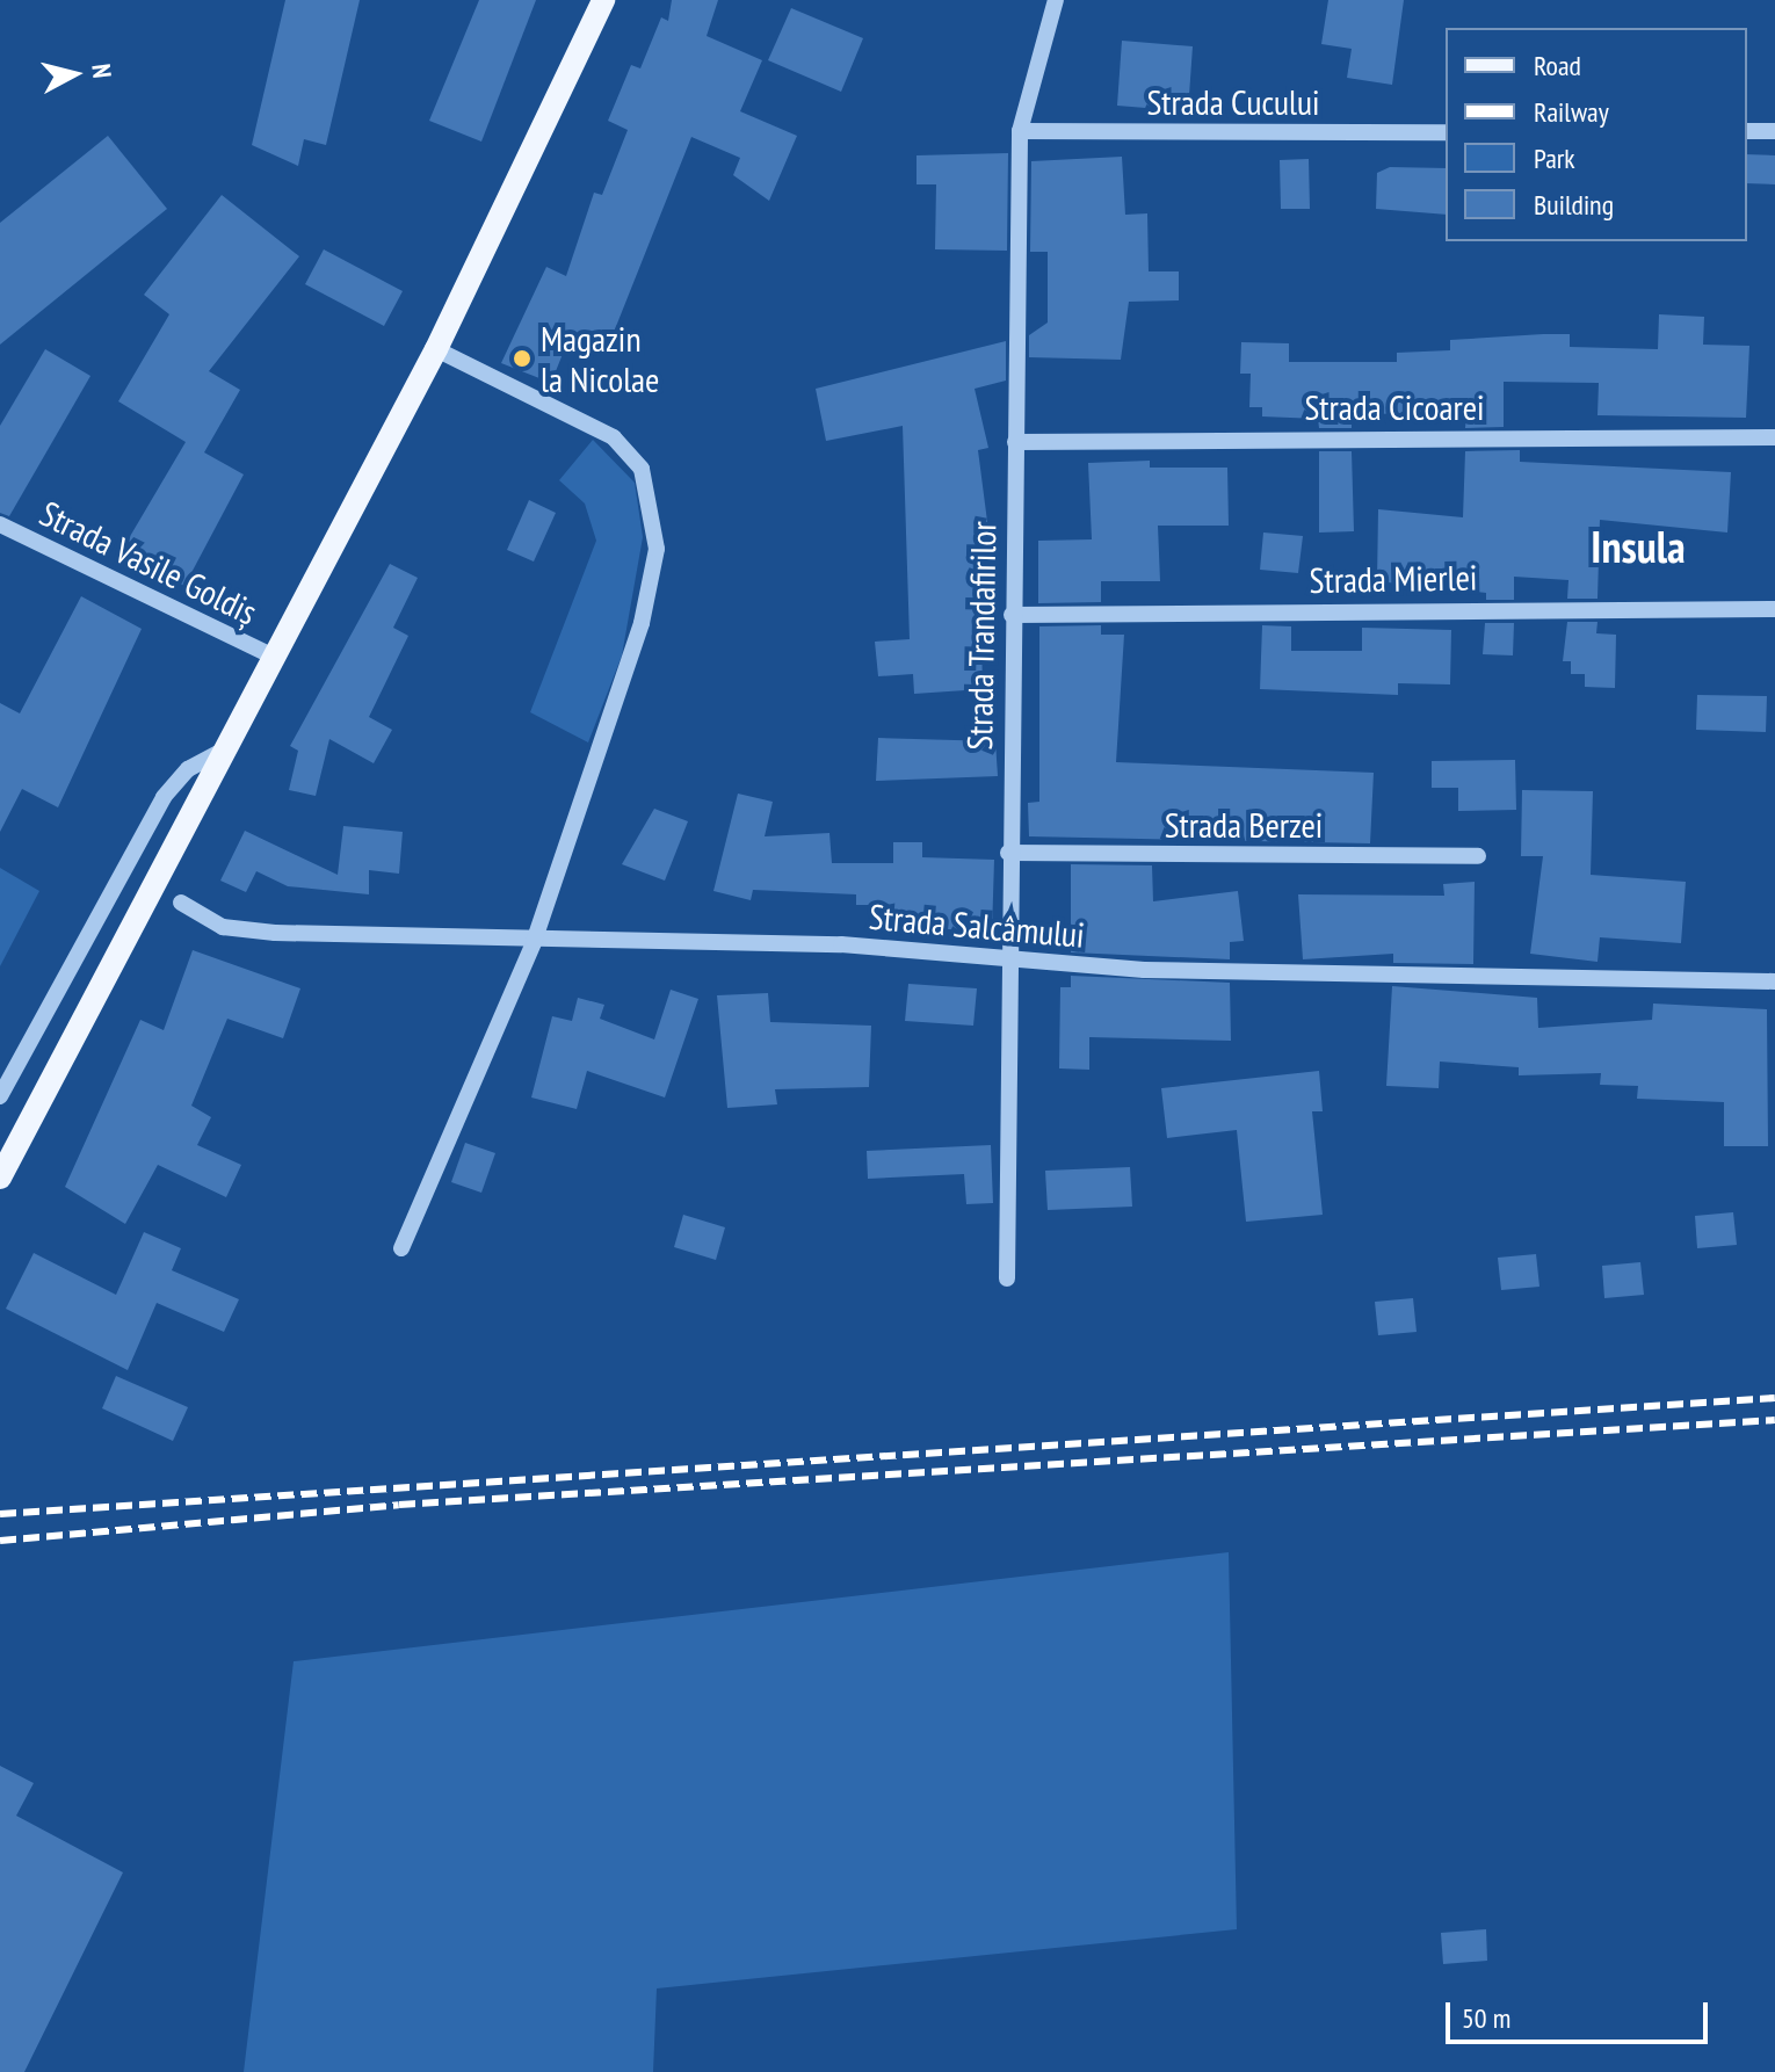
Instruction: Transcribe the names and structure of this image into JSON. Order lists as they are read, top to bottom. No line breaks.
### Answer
{"streets":{"street":["Strada Cucului","Strada Cicoarei","Strada Vasile Goldiș","Strada Mierlei","Strada Trandafirilor","Strada Berzei","Strada Salcâmului"]},"crossings":[["Strada Cucului","Strada Trandafirilor"],["Strada Cicoarei","Strada Trandafirilor"],["Strada Mierlei","Strada Trandafirilor"],["Strada Trandafirilor","Strada Berzei"],["Strada Trandafirilor","Strada Salcâmului"]],"districts":["Insula"],"places":["Magazin la Nicolae"],"legend":["Road","Railway","Park","Building"],"scale_bar":"50 m","north":"right"}
